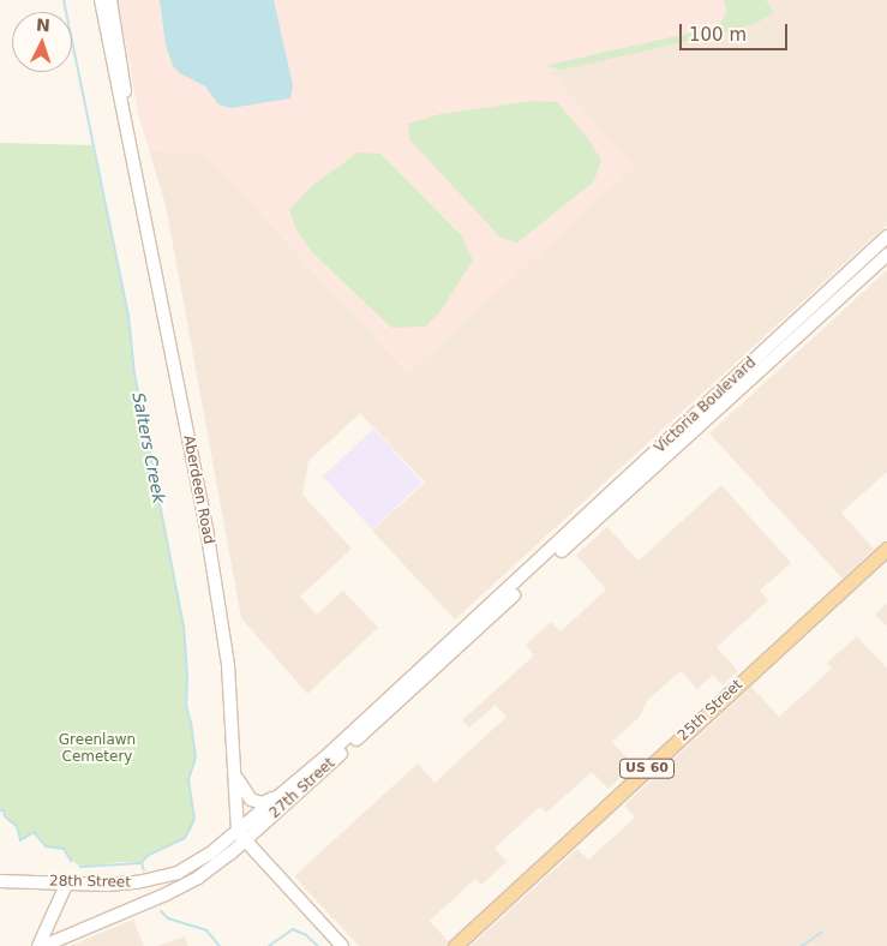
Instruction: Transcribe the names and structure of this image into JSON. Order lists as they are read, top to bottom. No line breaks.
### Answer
{"streets":{"main road":["Victoria Boulevard","Aberdeen Road","25th Street","US 60","27th Street","28th Street"]},"crossings":[["Victoria Boulevard","27th Street"],["Aberdeen Road","27th Street"],["Aberdeen Road","28th Street"],["27th Street","28th Street"]],"water":["Salters Creek"],"parks":["Greenlawn Cemetery"],"scale_bar":"100 m","north":"top"}
